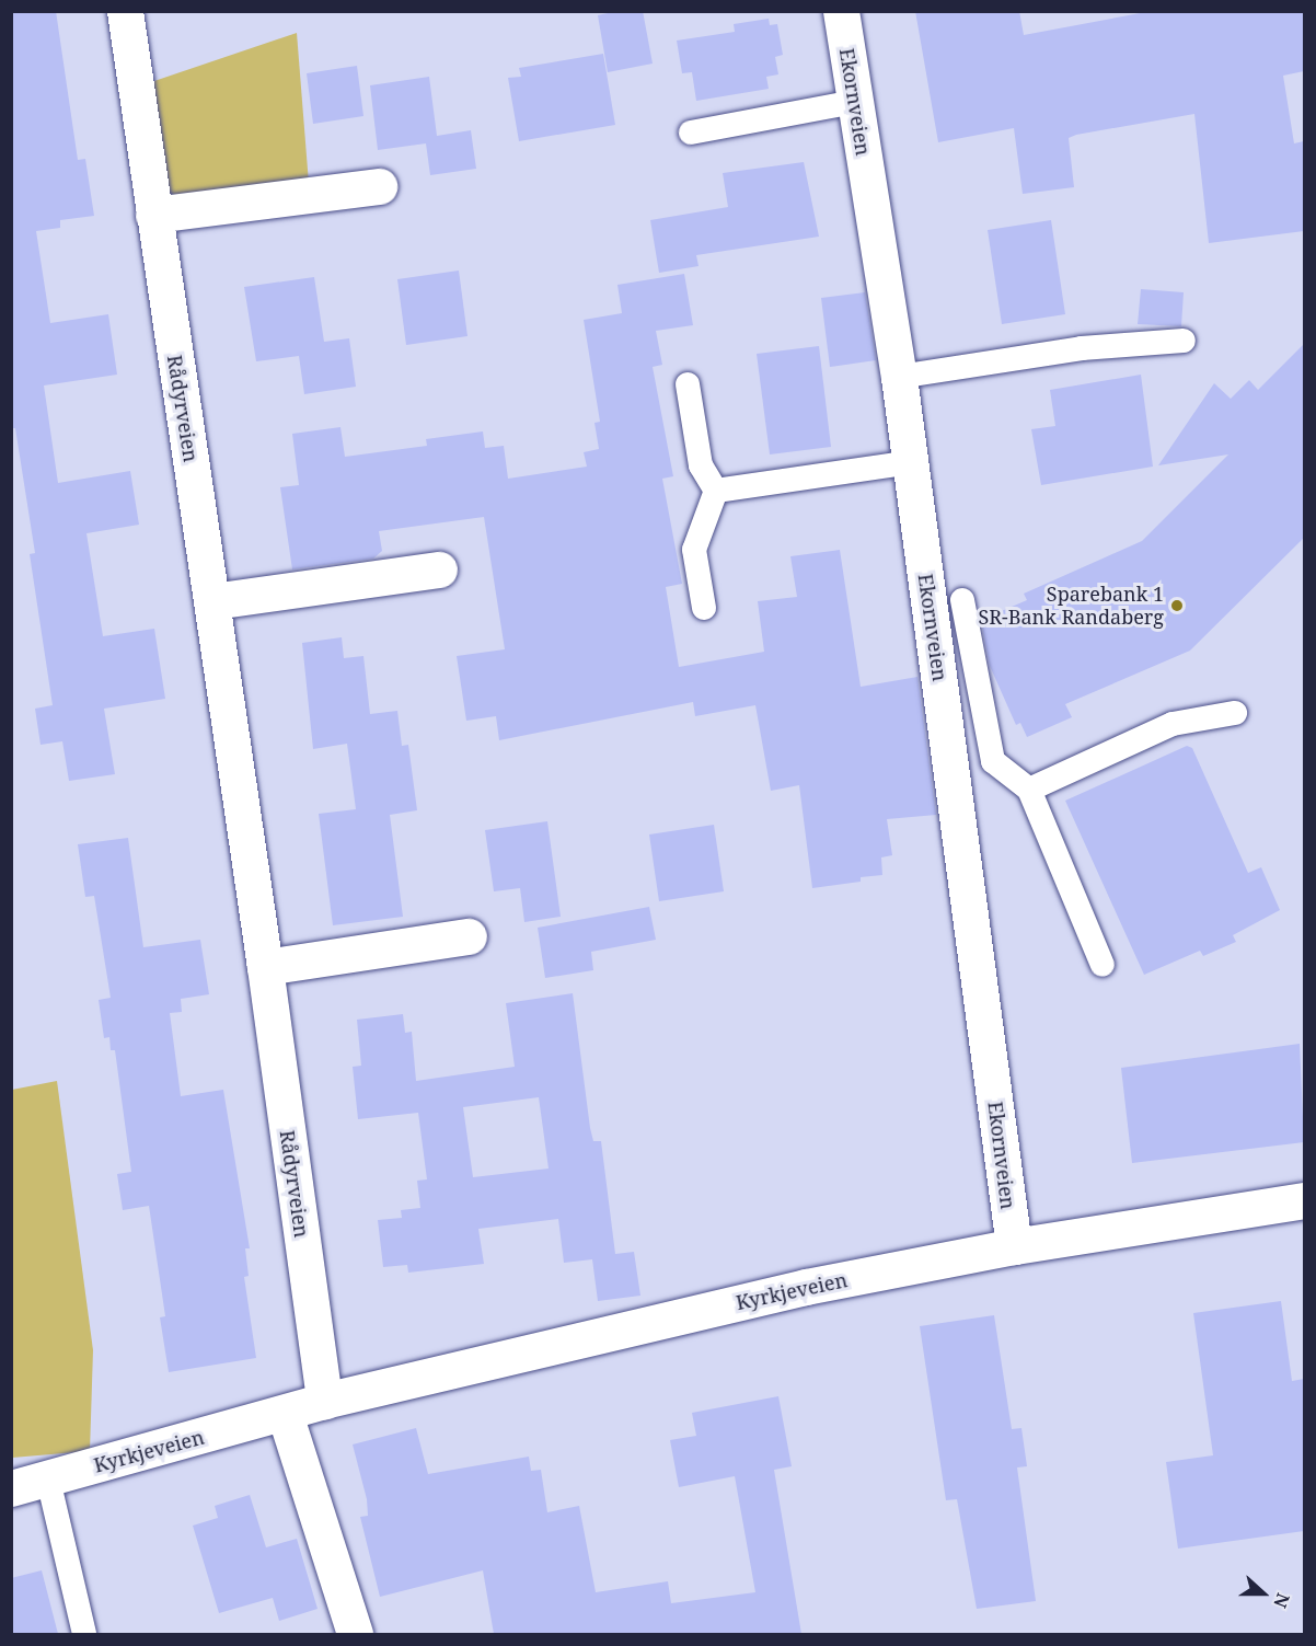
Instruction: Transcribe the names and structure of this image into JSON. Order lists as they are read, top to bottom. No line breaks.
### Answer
{"streets":{"street":["Ekornveien","Rådyrveien","Kyrkjeveien"]},"crossings":[["Ekornveien","Kyrkjeveien"],["Rådyrveien","Kyrkjeveien"]],"places":["Sparebank 1 SR-Bank Randaberg"],"north":"right"}
